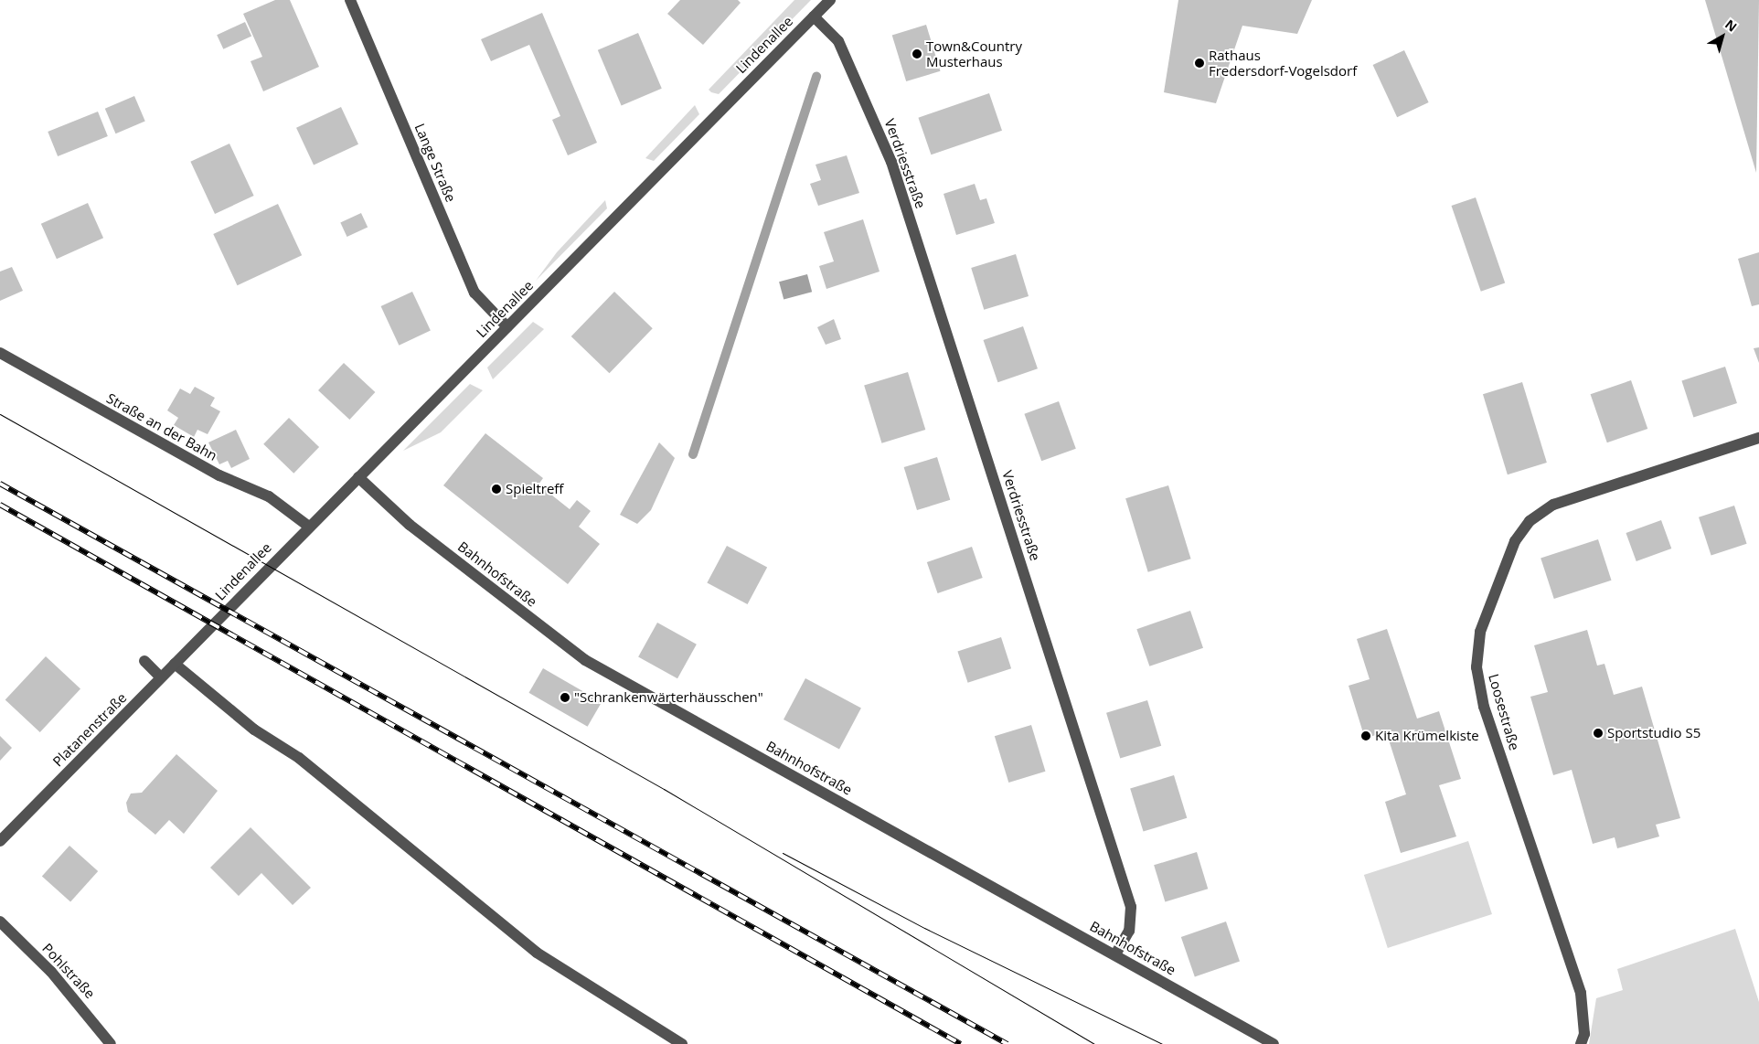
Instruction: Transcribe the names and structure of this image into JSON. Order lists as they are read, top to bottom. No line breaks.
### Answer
{"streets":{"street":["Lindenallee","Lange Straße","Verdriesstraße","Straße an der Bahn","Bahnhofstraße","Loosestraße","Platanenstraße","Pohlstraße"]},"crossings":[["Lindenallee","Lange Straße"],["Lindenallee","Verdriesstraße"],["Lindenallee","Straße an der Bahn"],["Lindenallee","Bahnhofstraße"],["Lindenallee","Platanenstraße"],["Verdriesstraße","Bahnhofstraße"]],"places":["Town&Country Musterhaus","Rathaus Fredersdorf-Vogelsdorf","Spieltreff","\"Schrankenwärterhäusschen\"","Sportstudio S5","Kita Krümelkiste"],"north":"top right"}
